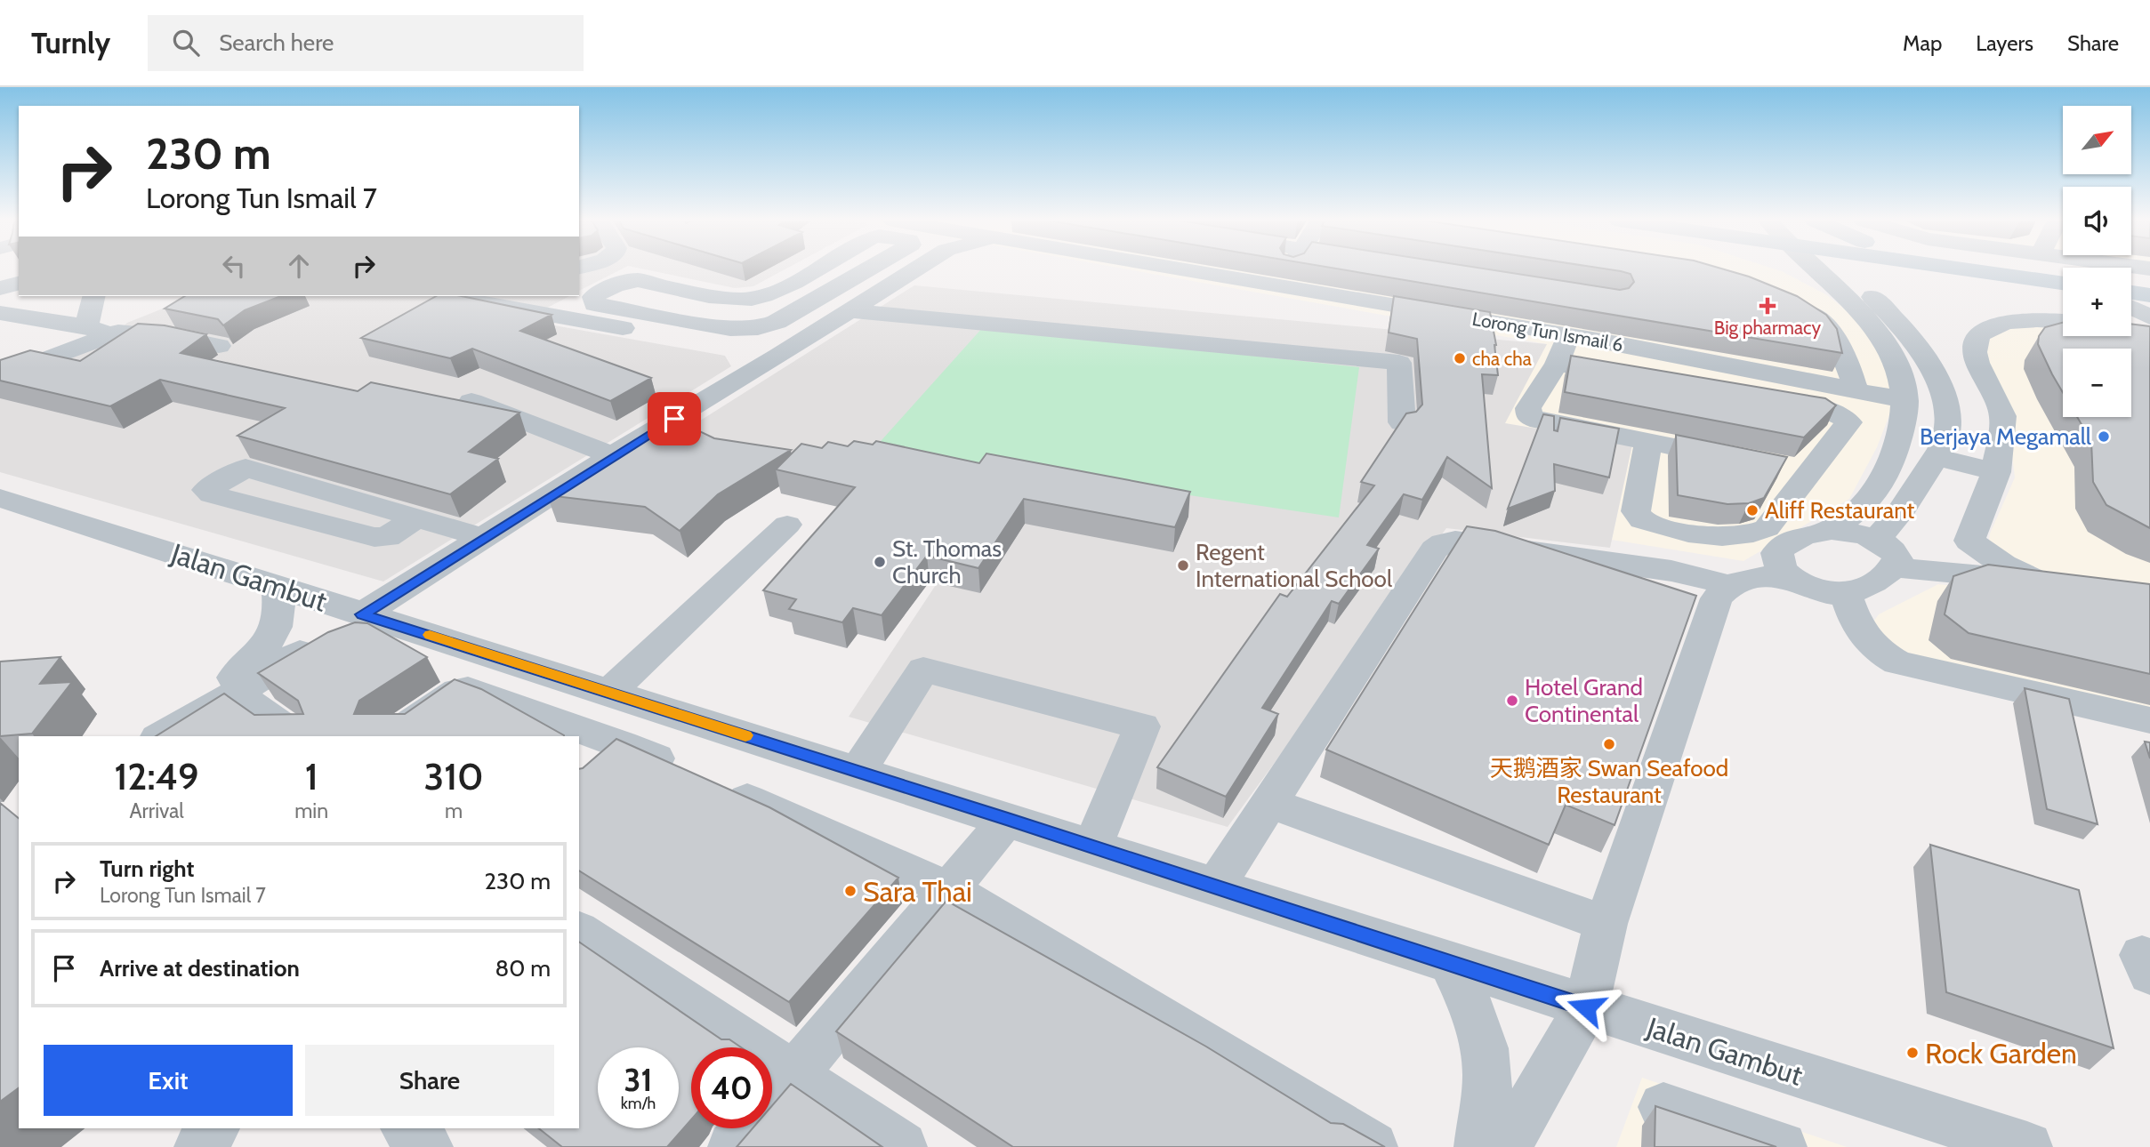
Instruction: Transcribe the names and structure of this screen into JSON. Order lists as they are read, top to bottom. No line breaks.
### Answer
{"streets":{"street":["Lorong Tun Ismail 6","Jalan Gambut"]},"places":{"health":["Big pharmacy"],"other":["cha cha","Berjaya Megamall","Aliff Restaurant","St. Thomas Church","Regent International School","Hotel Grand Continental","天鹅酒家 Swan Seafood Restaurant","Sara Thai","Rock Garden"]},"north":"top right","page":{"header":"Turnly","search":"Search here","nav":["Map","Layers","Share"],"map_buttons":["+","−"],"turn":["230 m","Lorong Tun Ismail 7"],"eta":["12:49","Arrival","1","min","310","m"],"list":[{"name":"Turn right","note":"Lorong Tun Ismail 7","value":"230 m"},{"name":"Arrive at destination","value":"80 m"}],"buttons":["Exit","Share"],"speed":"31 km/h","limit":"40"}}
